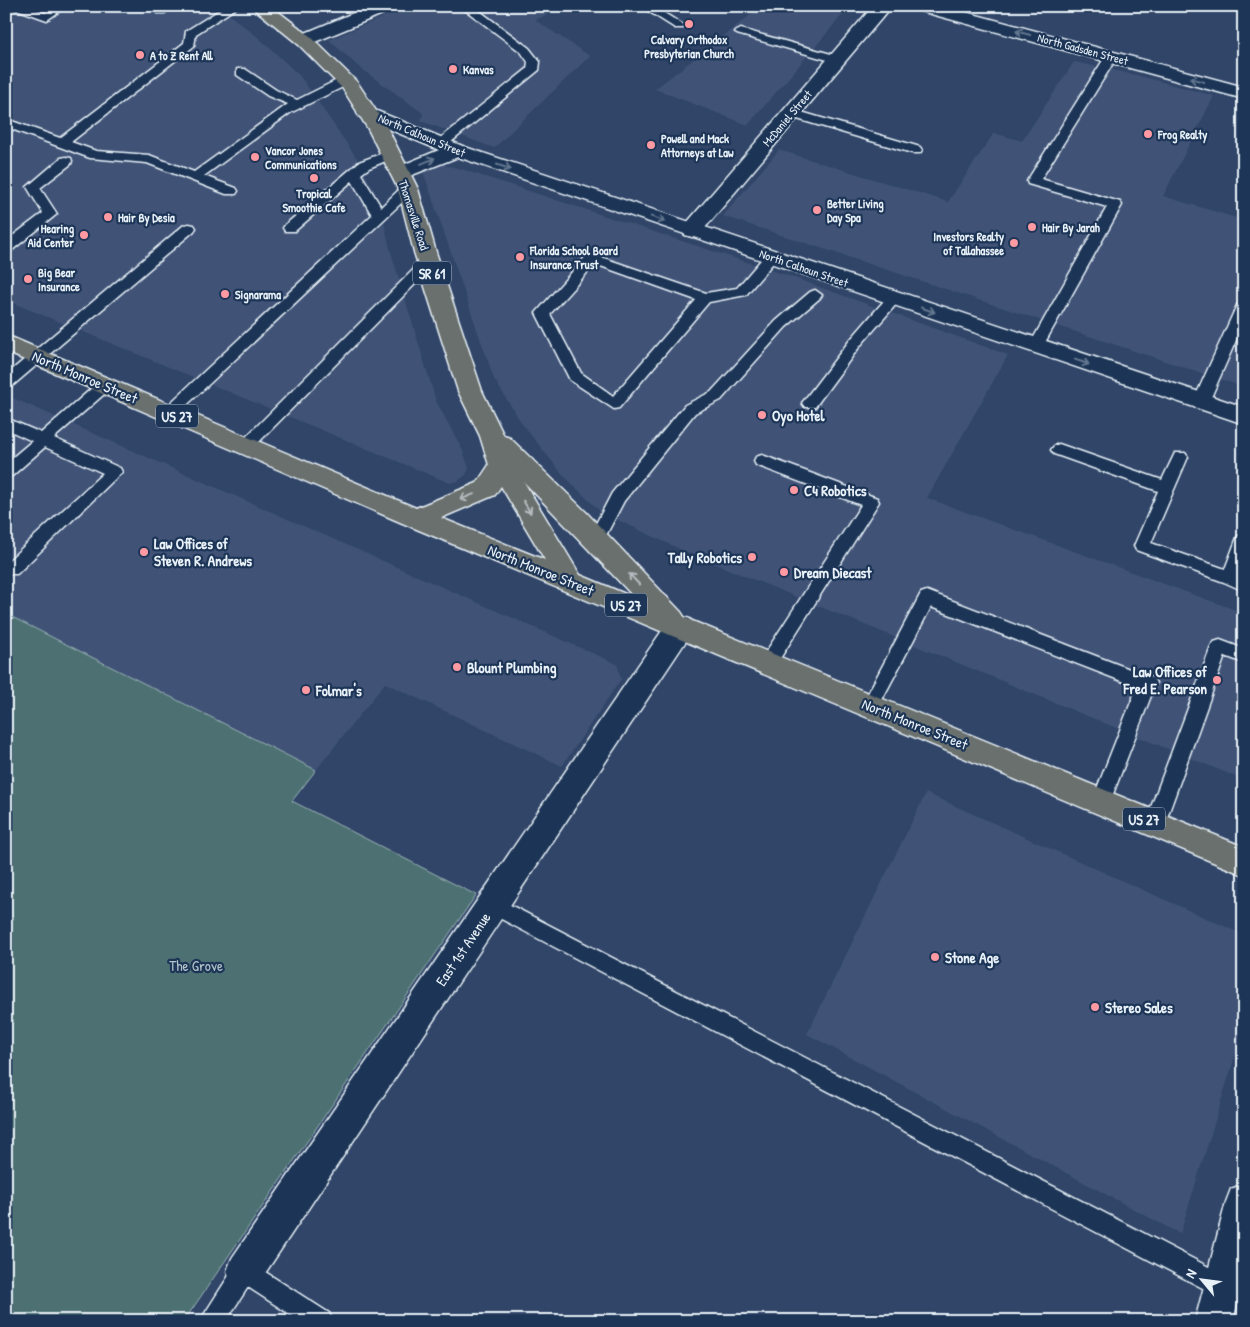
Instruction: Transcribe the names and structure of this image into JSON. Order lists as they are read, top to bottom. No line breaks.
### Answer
{"streets":{"main road":["Thomasville Road","SR 61","North Monroe Street","US 27"],"street":["North Gadsden Street","McDaniel Street","North Calhoun Street","East 1st Avenue"]},"crossings":[["McDaniel Street","North Calhoun Street"],["North Calhoun Street","Thomasville Road"],["Thomasville Road","North Monroe Street"],["Thomasville Road","East 1st Avenue"],["North Monroe Street","East 1st Avenue"]],"one_way":["North Gadsden Street","North Calhoun Street"],"parks":["The Grove"],"places":["Calvary Orthodox Presbyterian Church","A to Z Rent All","Kanvas","Frog Realty","Powell and Mack Attorneys at Law","Vancor Jones Communications","Tropical Smoothie Cafe","Better Living Day Spa","Hair By Desia","Hair By Jarah","Hearing Aid Center","Investors Realty of Tallahassee","Florida School Board Insurance Trust","Big Bear Insurance","Signarama","Oyo Hotel","C4 Robotics","Law Offices of Steven R. Andrews","Tally Robotics","Dream Diecast","Blount Plumbing","Law Offices of Fred E. Pearson","Folmar's","Stone Age","Stereo Sales"],"north":"top left"}
